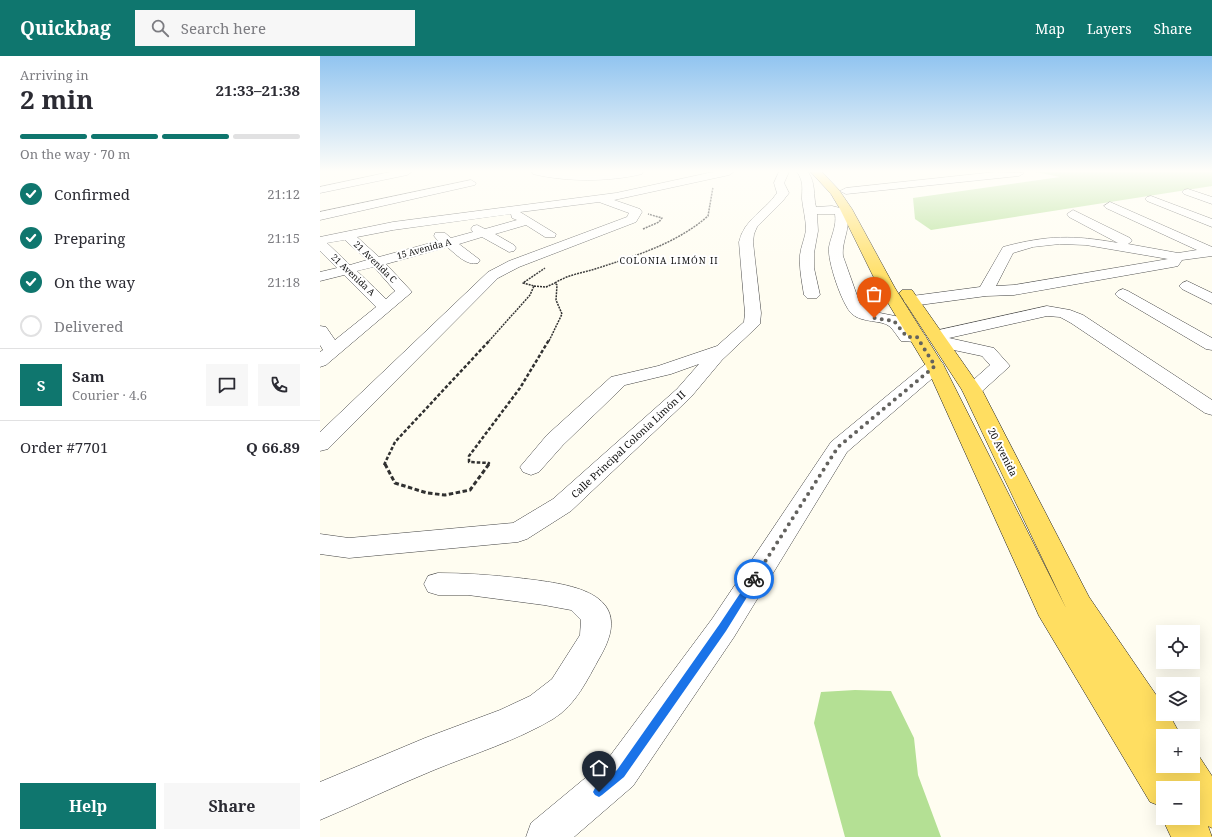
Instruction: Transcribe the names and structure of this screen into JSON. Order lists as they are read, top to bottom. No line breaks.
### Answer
{"streets":{"main road":["20 Avenida"],"street":["15 Avenida A","21 Avenida C","21 Avenida A","Calle Principal Colonia Limón II"]},"crossings":[["15 Avenida A","21 Avenida C"],["15 Avenida A","21 Avenida A"],["21 Avenida C","21 Avenida A"]],"districts":["COLONIA LIMÓN II"],"page":{"header":"Quickbag","search":"Search here","nav":["Map","Layers","Share"],"heading":["2 min","Arriving in","21:33–21:38"],"panel":["Sam","Courier · 4.6","Order #7701","Q 66.89"],"bar":"On the way · 70 m","list":[["Confirmed","21:12"],["Preparing","21:15"],["On the way","21:18"],"Delivered"],"round":"S","map_buttons":["+","−"],"buttons":["Help","Share"]}}
